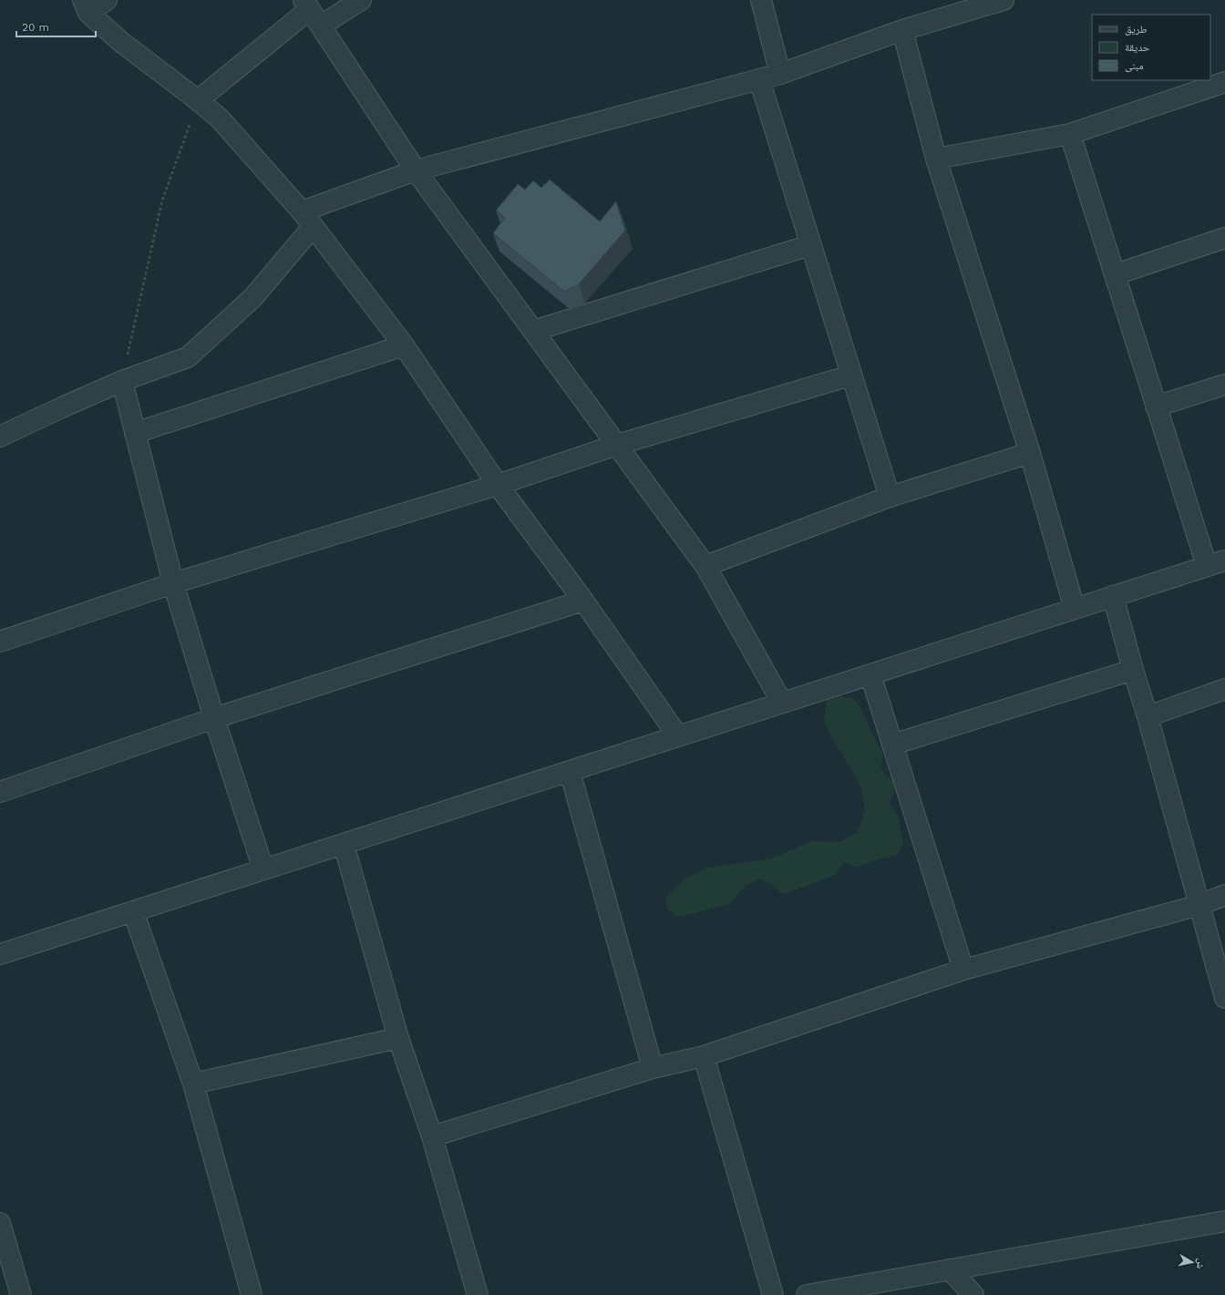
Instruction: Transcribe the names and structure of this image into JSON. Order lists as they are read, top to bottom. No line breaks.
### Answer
{"legend":["طريق","حديقة","مبنى"],"scale_bar":"20 m","north":"right"}
